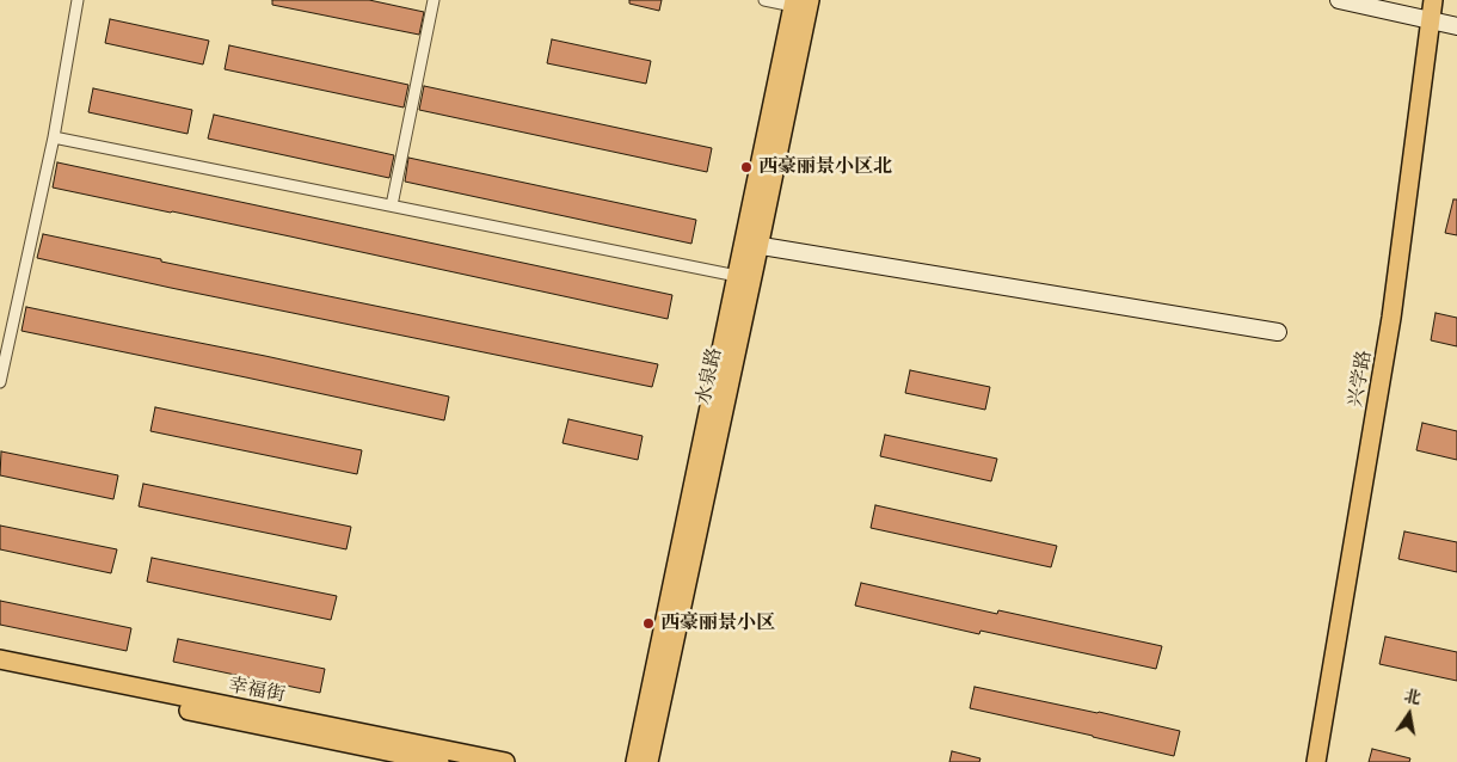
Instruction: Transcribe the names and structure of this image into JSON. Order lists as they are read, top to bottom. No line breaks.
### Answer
{"streets":{"main road":["水泉路","兴学路","幸福街"]},"places":["西豪丽景小区北","西豪丽景小区"],"north":"top"}
